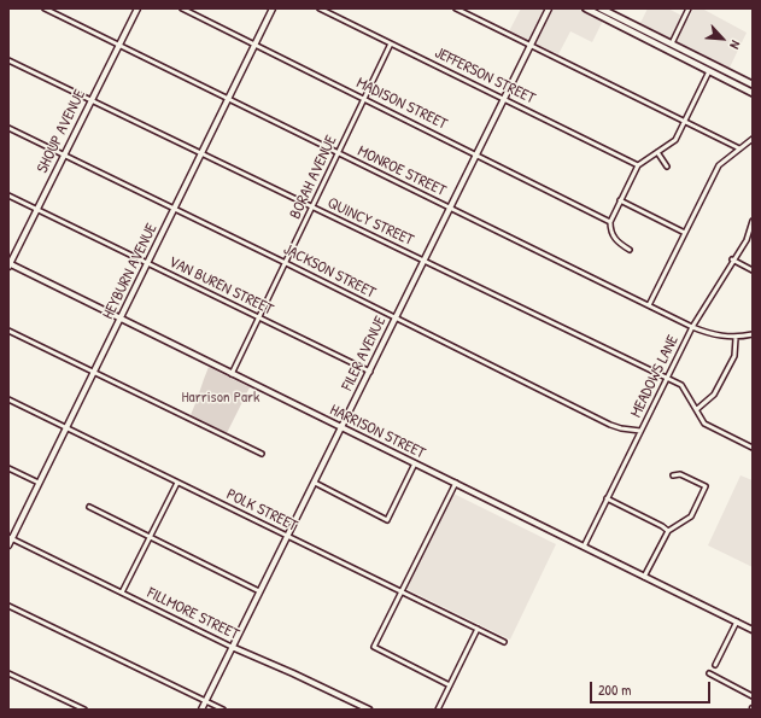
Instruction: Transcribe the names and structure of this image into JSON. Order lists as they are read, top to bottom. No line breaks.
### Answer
{"streets":{"street":["JEFFERSON STREET","MADISON STREET","SHOUP AVENUE","MONROE STREET","BORAH AVENUE","QUINCY STREET","HEYBURN AVENUE","JACKSON STREET","VAN BUREN STREET","FILER AVENUE","MEADOWS LANE","HARRISON STREET","POLK STREET","FILLMORE STREET"]},"crossings":[["JEFFERSON STREET","BORAH AVENUE"],["JEFFERSON STREET","FILER AVENUE"],["MADISON STREET","BORAH AVENUE"],["MADISON STREET","HEYBURN AVENUE"],["MADISON STREET","FILER AVENUE"],["SHOUP AVENUE","MONROE STREET"],["SHOUP AVENUE","QUINCY STREET"],["SHOUP AVENUE","JACKSON STREET"],["SHOUP AVENUE","VAN BUREN STREET"],["SHOUP AVENUE","HARRISON STREET"],["MONROE STREET","BORAH AVENUE"],["MONROE STREET","HEYBURN AVENUE"],["MONROE STREET","FILER AVENUE"],["MONROE STREET","MEADOWS LANE"],["BORAH AVENUE","QUINCY STREET"],["BORAH AVENUE","JACKSON STREET"],["BORAH AVENUE","VAN BUREN STREET"],["BORAH AVENUE","HARRISON STREET"],["QUINCY STREET","HEYBURN AVENUE"],["QUINCY STREET","FILER AVENUE"],["QUINCY STREET","MEADOWS LANE"],["HEYBURN AVENUE","JACKSON STREET"],["HEYBURN AVENUE","VAN BUREN STREET"],["HEYBURN AVENUE","HARRISON STREET"],["HEYBURN AVENUE","POLK STREET"],["HEYBURN AVENUE","FILLMORE STREET"],["JACKSON STREET","FILER AVENUE"],["JACKSON STREET","MEADOWS LANE"],["VAN BUREN STREET","FILER AVENUE"],["FILER AVENUE","HARRISON STREET"],["FILER AVENUE","POLK STREET"],["FILER AVENUE","FILLMORE STREET"],["MEADOWS LANE","HARRISON STREET"]],"parks":["Harrison Park"],"scale_bar":"200 m","north":"bottom right"}
